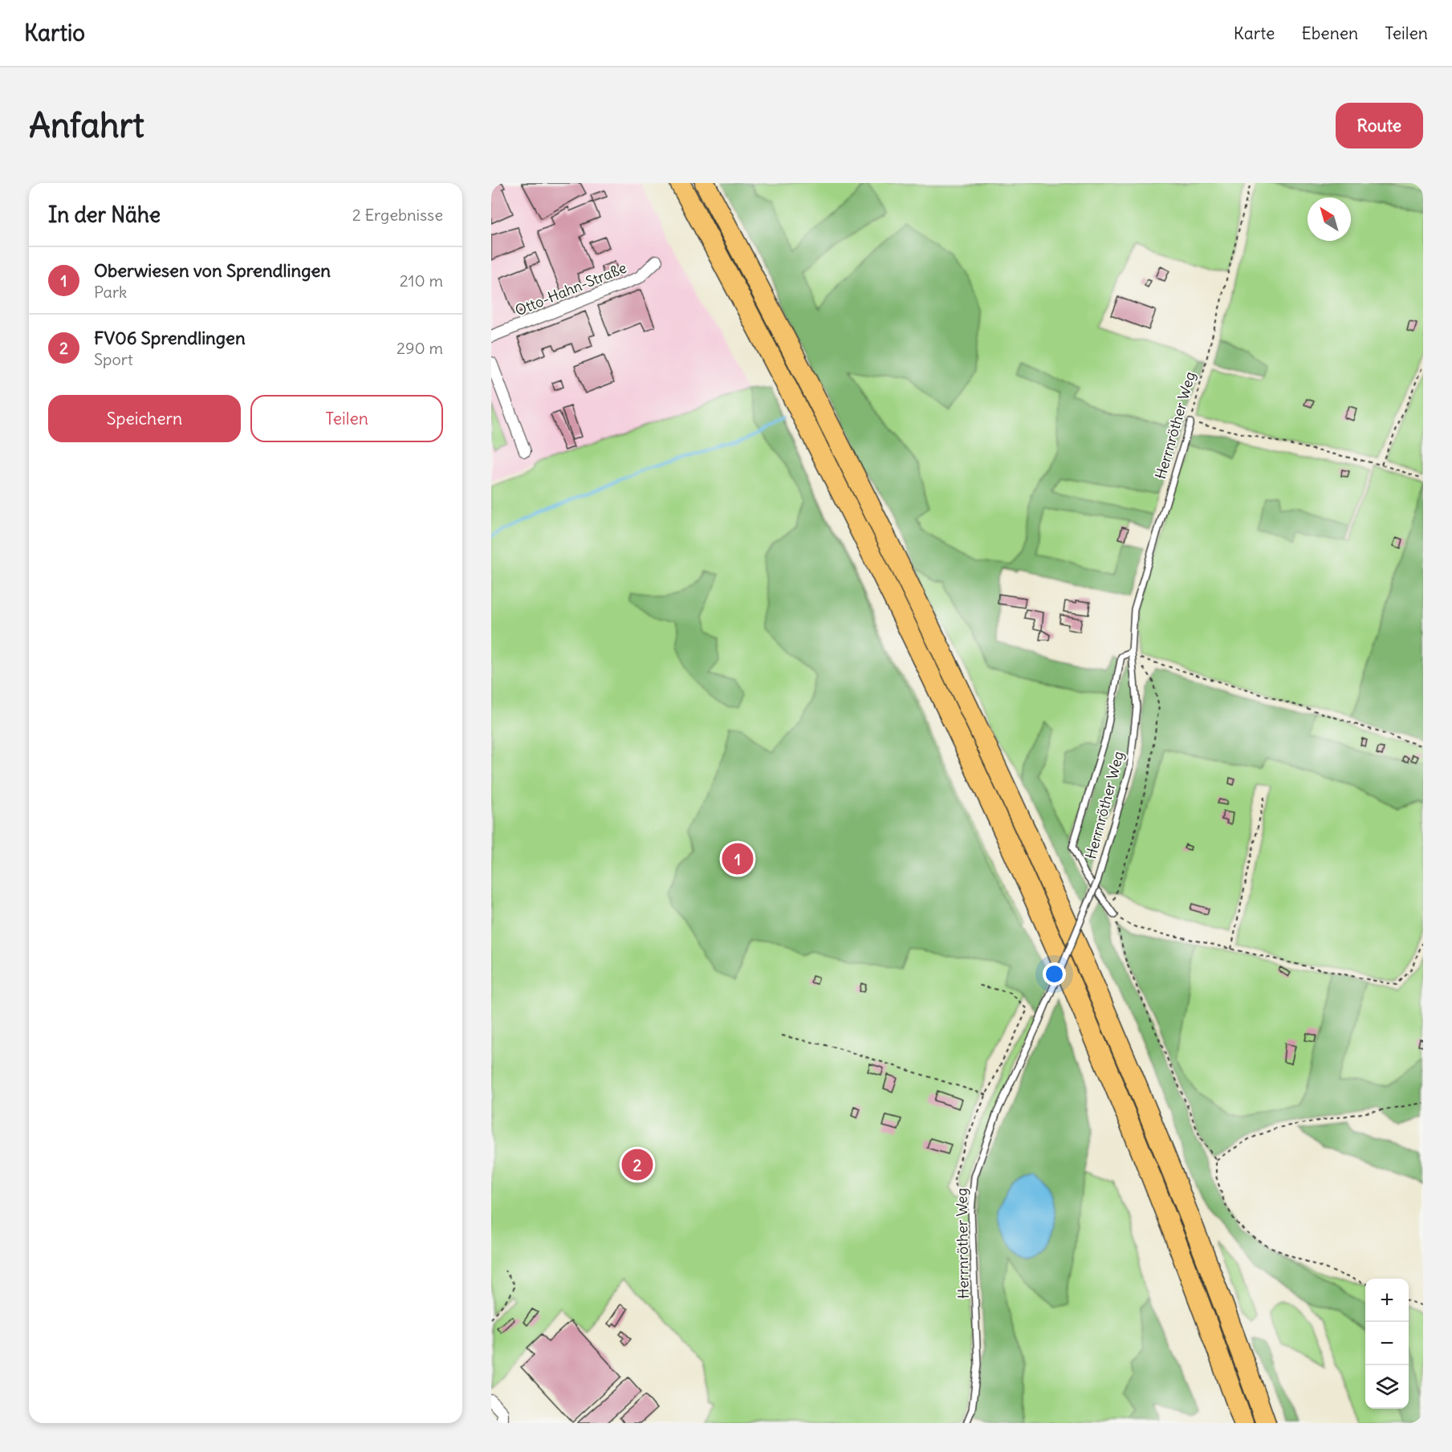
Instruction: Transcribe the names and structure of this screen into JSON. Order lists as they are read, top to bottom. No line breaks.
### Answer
{"streets":{"street":["Otto-Hahn-Straße"],"lane":["Herrnröther Weg"]},"north":"top left","page":{"header":"Kartio","nav":["Karte","Ebenen","Teilen"],"buttons":["Route",["Speichern","Teilen"]],"title":"Anfahrt","heading":["In der Nähe","2 Ergebnisse"],"list":[{"mark":"1","name":"Oberwiesen von Sprendlingen","note":"Park","value":"210 m"},{"mark":"2","name":"FV06 Sprendlingen","note":"Sport","value":"290 m"}],"pins":["1","2"],"map_buttons":["+","−"]}}
